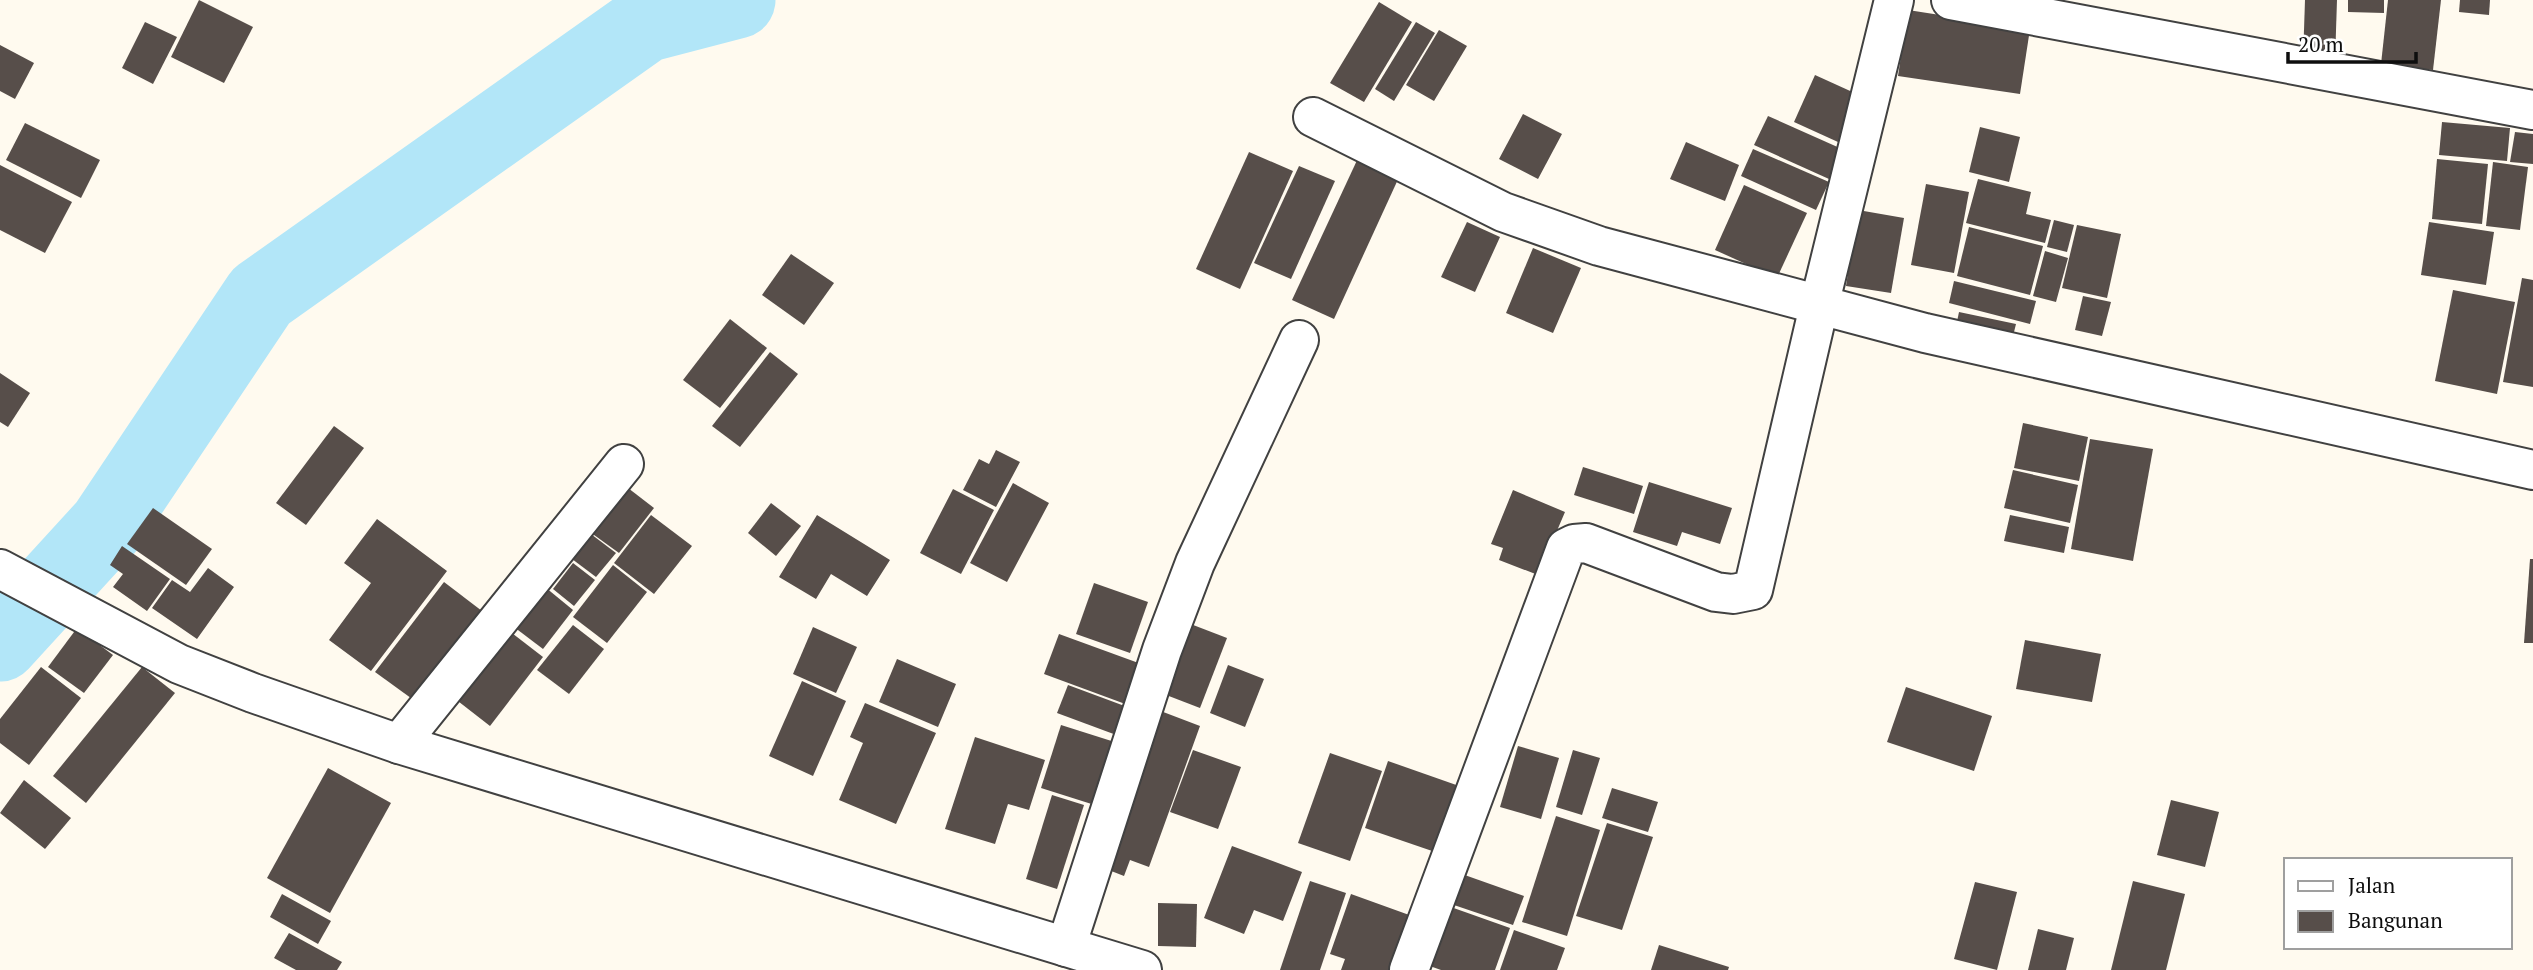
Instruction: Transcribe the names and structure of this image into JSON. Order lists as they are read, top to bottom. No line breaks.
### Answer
{"legend":["Jalan","Bangunan"],"scale_bar":"20 m"}
